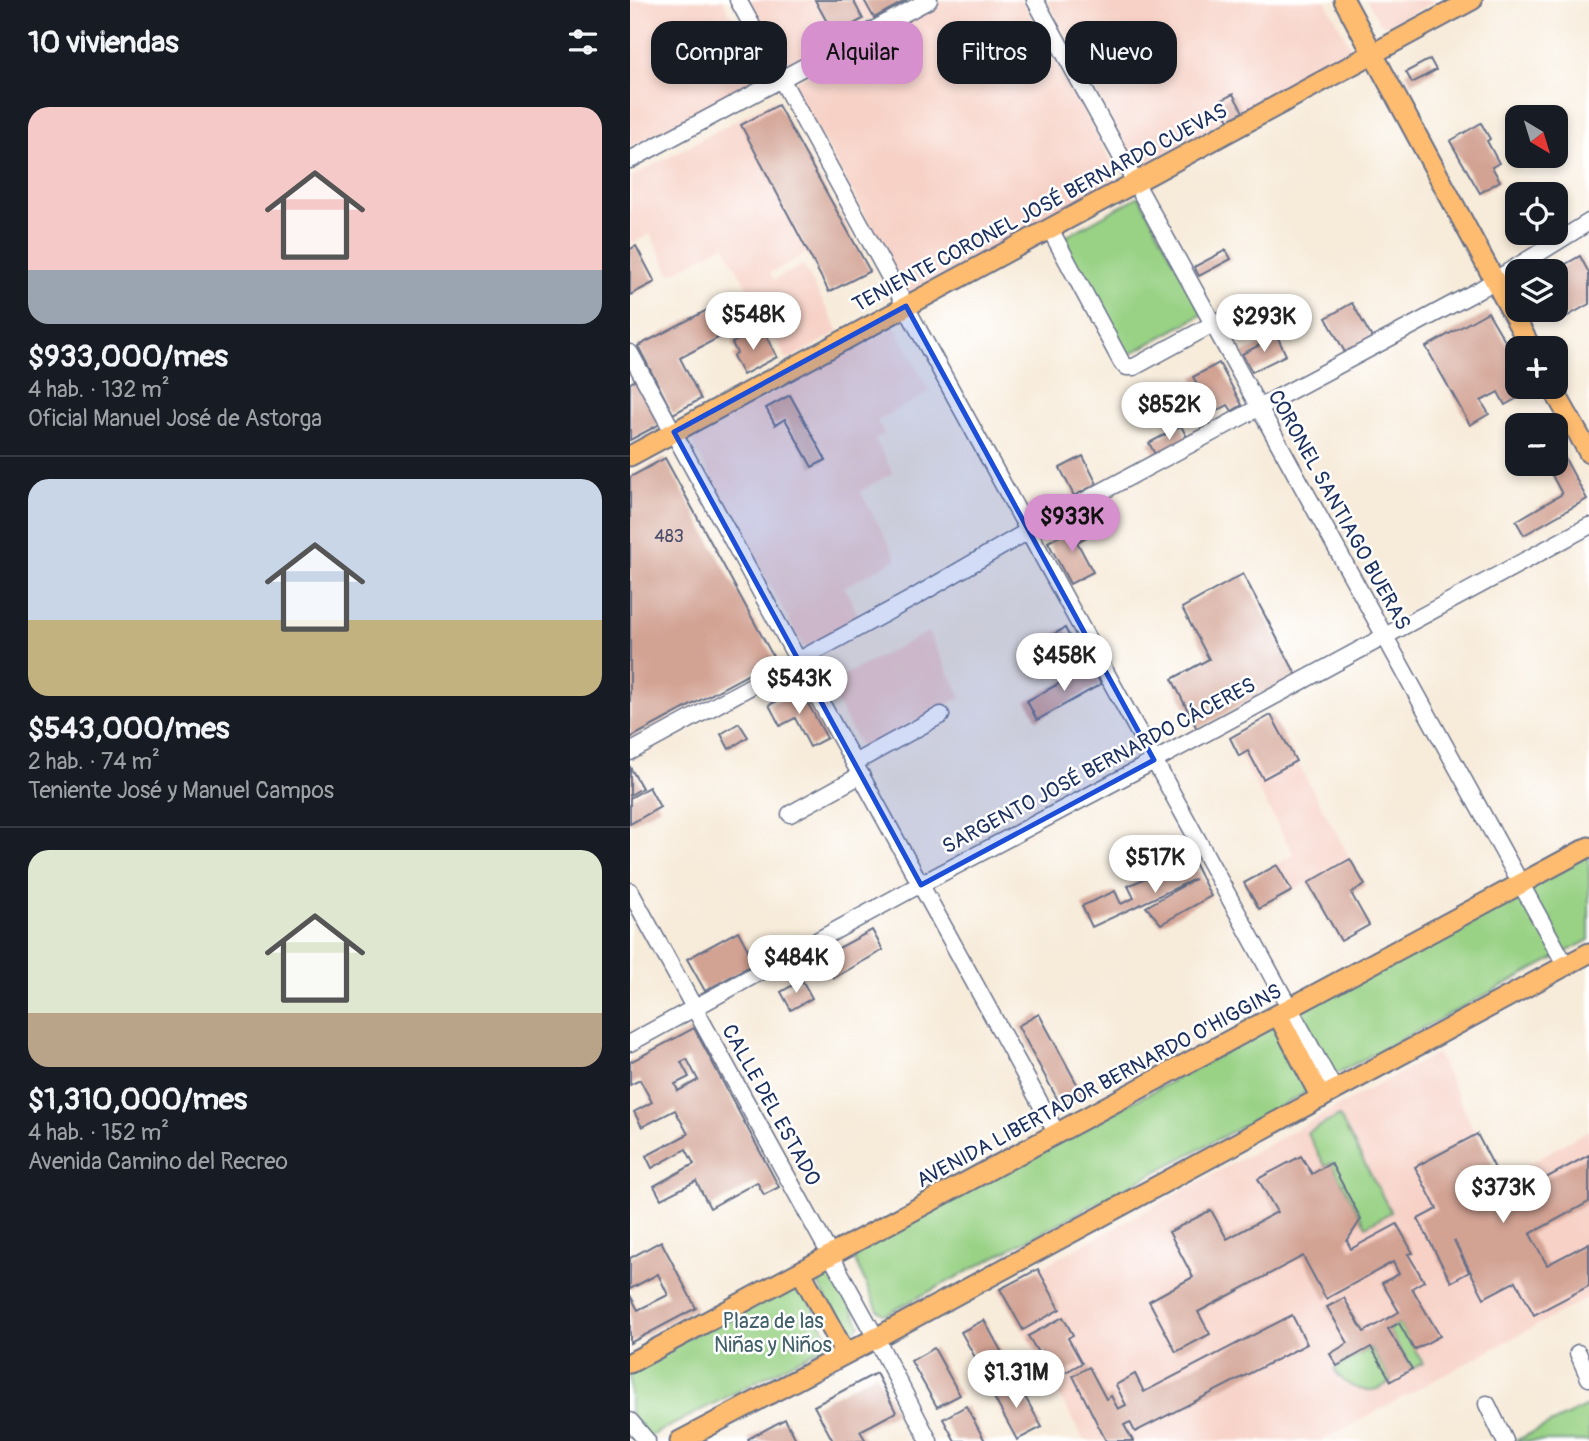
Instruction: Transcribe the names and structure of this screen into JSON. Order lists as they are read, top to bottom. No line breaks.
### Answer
{"streets":{"main road":["TENIENTE CORONEL JOSÉ BERNARDO CUEVAS","AVENIDA LIBERTADOR BERNARDO O'HIGGINS"],"street":["CORONEL SANTIAGO BUERAS","SARGENTO JOSÉ BERNARDO CÁCERES","CALLE DEL ESTADO"]},"crossings":[["TENIENTE CORONEL JOSÉ BERNARDO CUEVAS","CORONEL SANTIAGO BUERAS"],["CORONEL SANTIAGO BUERAS","SARGENTO JOSÉ BERNARDO CÁCERES"],["CORONEL SANTIAGO BUERAS","AVENIDA LIBERTADOR BERNARDO O'HIGGINS"],["SARGENTO JOSÉ BERNARDO CÁCERES","CALLE DEL ESTADO"],["AVENIDA LIBERTADOR BERNARDO O'HIGGINS","CALLE DEL ESTADO"]],"parks":["Plaza de las Niñas y Niños"],"house_numbers":["483"],"north":"bottom right","page":{"heading":"10 viviendas","chip":["Comprar","Alquilar","Filtros","Nuevo"],"list":[{"name":"$933,000/mes","note":"4 hab. · 132 m² · Oficial Manuel José de Astorga"},{"name":"$543,000/mes","note":"2 hab. · 74 m² · Teniente José y Manuel Campos"},{"name":"$1,310,000/mes","note":"4 hab. · 152 m² · Avenida Camino del Recreo"}],"map_buttons":["+","−"],"price":["$548K","$293K","$852K","$933K","$458K","$543K","$517K","$484K","$373K","$1.31M"]}}
